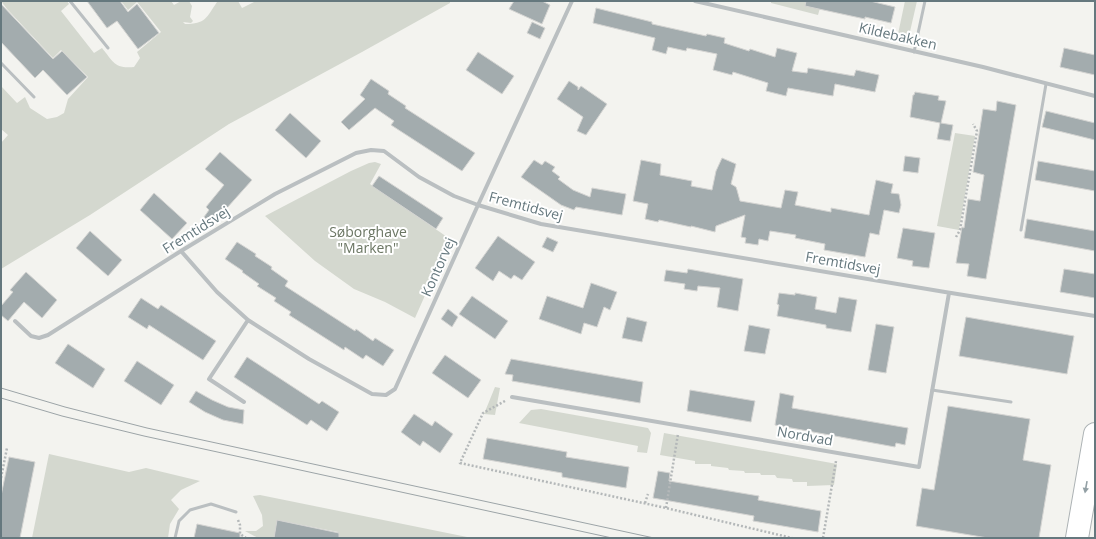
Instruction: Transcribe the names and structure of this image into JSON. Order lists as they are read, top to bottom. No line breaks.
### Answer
{"streets":{"street":["Kildebakken","Fremtidsvej","Kontorvej","Nordvad"]},"crossings":[["Fremtidsvej","Kontorvej"],["Fremtidsvej","Nordvad"]],"parks":["Søborghave \"Marken\""]}
